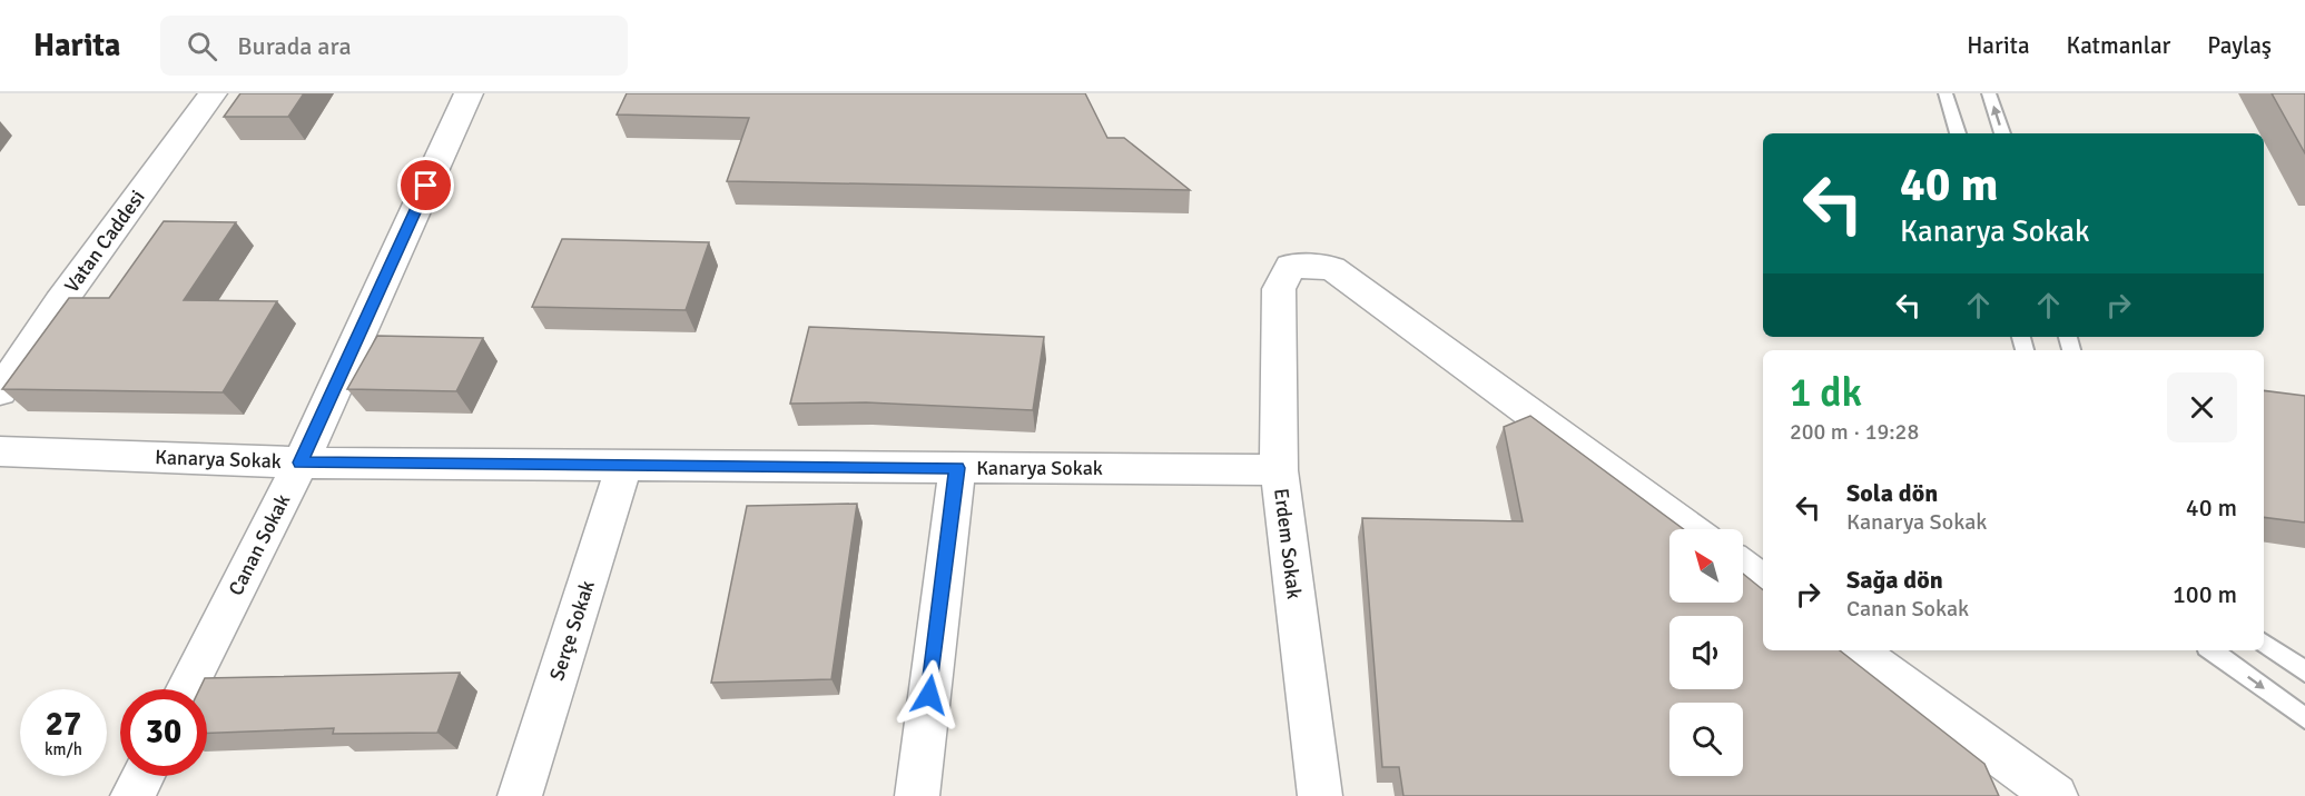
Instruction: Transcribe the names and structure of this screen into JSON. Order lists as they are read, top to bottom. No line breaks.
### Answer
{"streets":{"street":["Vatan Caddesi","Kanarya Sokak","Erdem Sokak","Canan Sokak","Serçe Sokak"]},"crossings":[["Kanarya Sokak","Erdem Sokak"],["Kanarya Sokak","Canan Sokak"],["Kanarya Sokak","Serçe Sokak"]],"north":"top left","page":{"header":"Harita","search":"Burada ara","nav":["Harita","Katmanlar","Paylaş"],"turn":["40 m","Kanarya Sokak"],"heading":["1 dk","200 m · 19:28"],"list":[{"name":"Sola dön","note":"Kanarya Sokak","value":"40 m"},{"name":"Sağa dön","note":"Canan Sokak","value":"100 m"}],"speed":"27 km/h","limit":"30"}}
